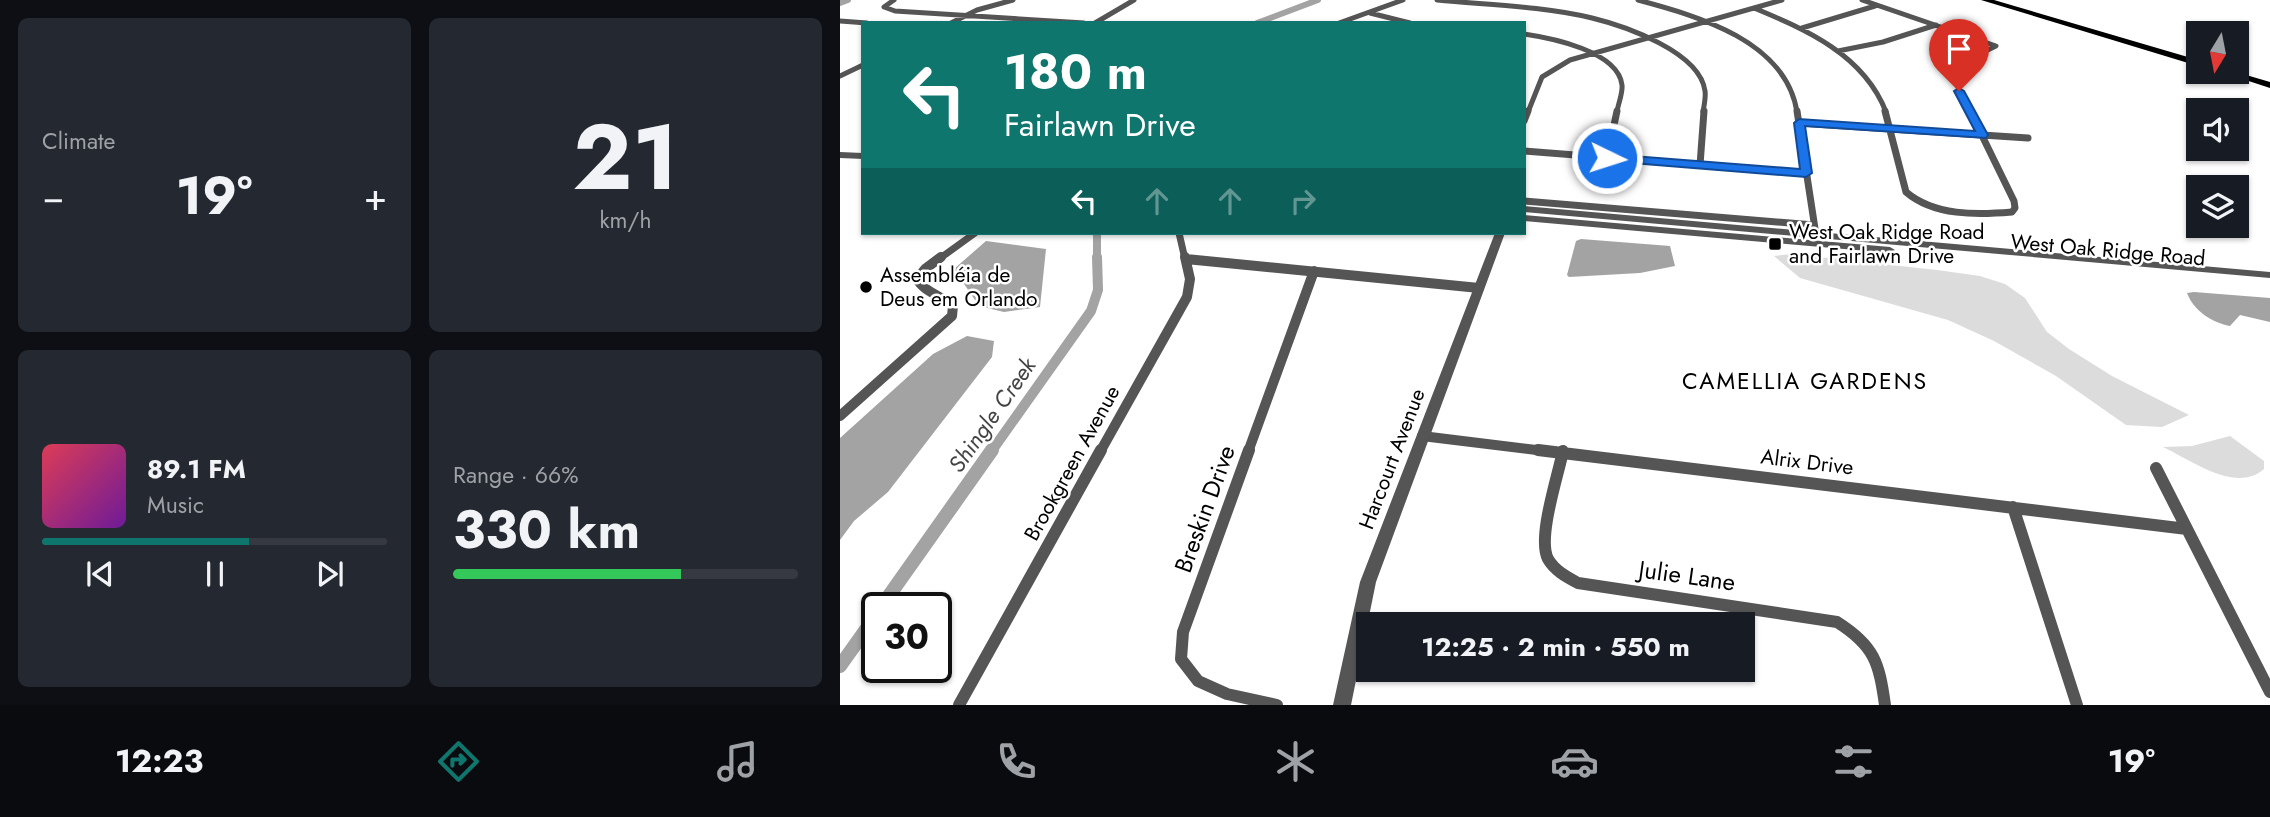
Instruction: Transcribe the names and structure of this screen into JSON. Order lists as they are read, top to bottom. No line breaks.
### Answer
{"streets":{"street":["West Oak Ridge Road","Harcourt Avenue","Alrix Drive","Brookgreen Avenue","Breskin Drive","Julie Lane"]},"crossings":[["Harcourt Avenue","Alrix Drive"],["Alrix Drive","Julie Lane"]],"districts":["CAMELLIA GARDENS"],"water":["Shingle Creek"],"places":{"transit":["West Oak Ridge Road and Fairlawn Drive"],"other":["Assembléia de Deus em Orlando"]},"north":"bottom","page":{"tile":["Climate",["21","km/h"],["Range · 66%","330 km"]],"turn":["180 m","Fairlawn Drive"],"heat":["−","19°","+"],"song":["89.1 FM","Music"],"limit":"30","trip":"12:25 · 2 min · 550 m","tabs":["12:23","19°"]}}
